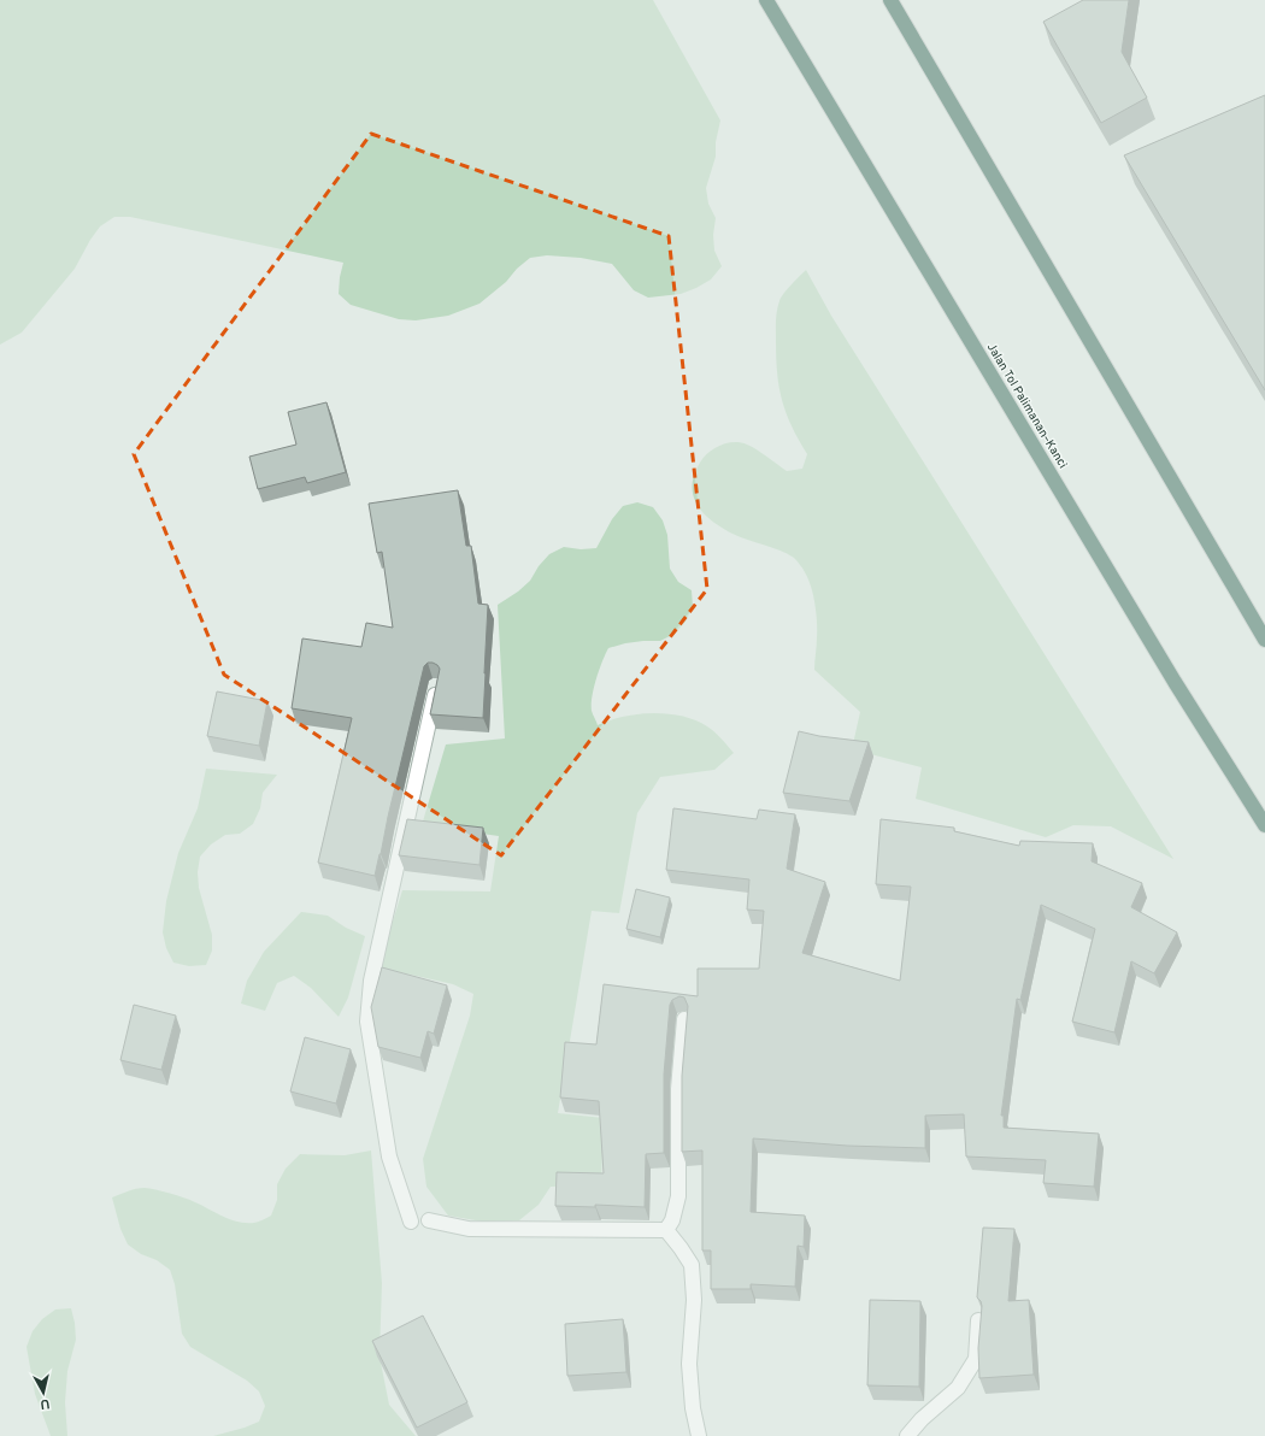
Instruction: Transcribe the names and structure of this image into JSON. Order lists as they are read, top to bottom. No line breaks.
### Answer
{"streets":{"highway":["Jalan Tol Palimanan–Kanci"]},"north":"bottom"}
